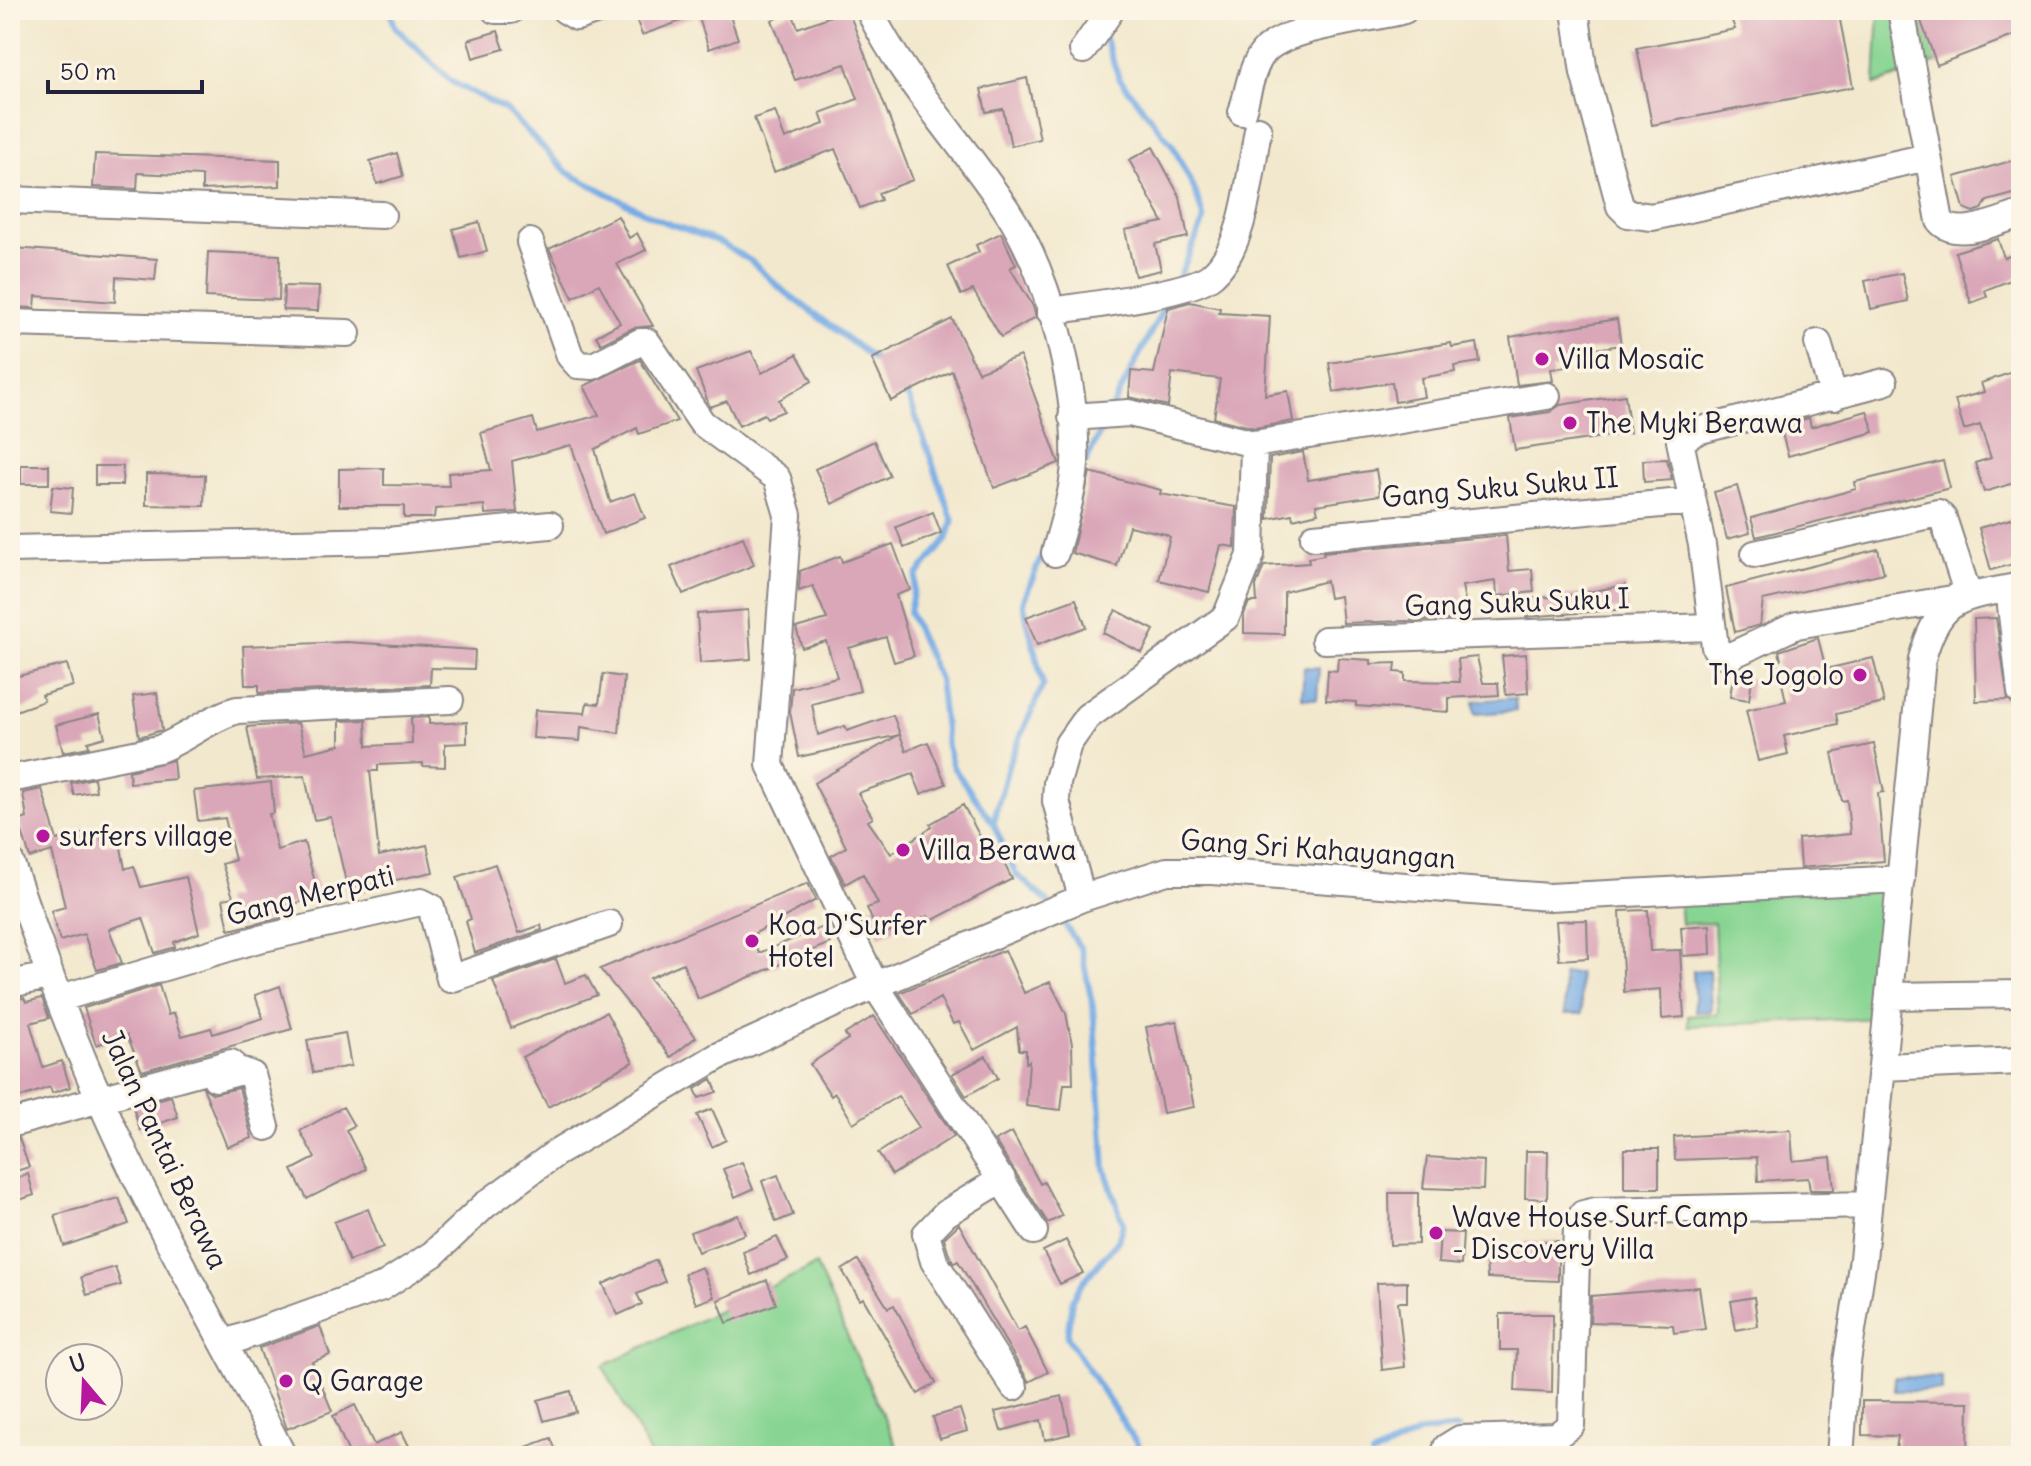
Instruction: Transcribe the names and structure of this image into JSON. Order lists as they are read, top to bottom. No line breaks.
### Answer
{"streets":{"street":["Gang Suku Suku II","Gang Suku Suku I","Gang Sri Kahayangan","Gang Merpati","Jalan Pantai Berawa"]},"crossings":[["Gang Sri Kahayangan","Jalan Pantai Berawa"],["Gang Merpati","Jalan Pantai Berawa"]],"places":["Villa Mosaïc","The Myki Berawa","The Jogolo","surfers village","Villa Berawa","Koa D'Surfer Hotel","Wave House Surf Camp - Discovery Villa","Q Garage"],"scale_bar":"50 m","north":"top"}
